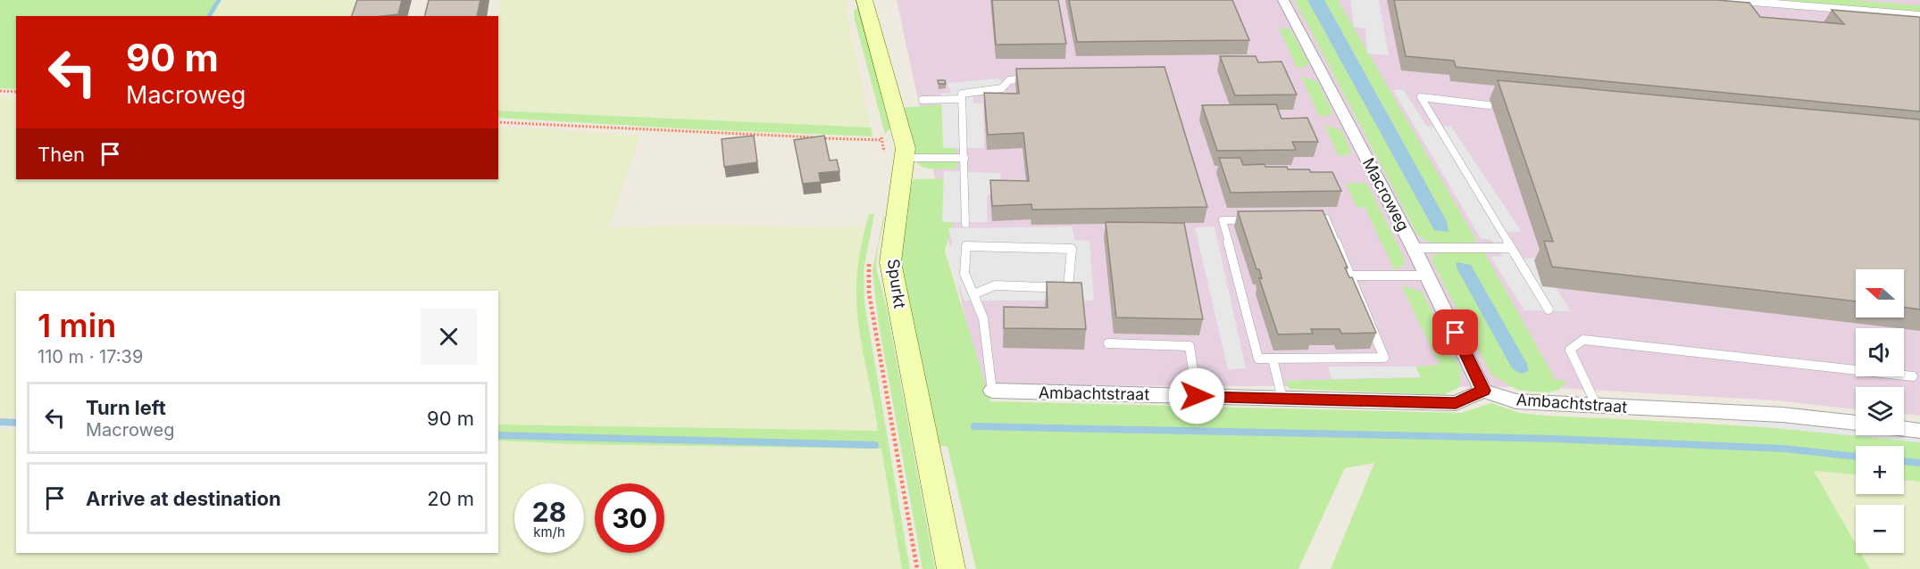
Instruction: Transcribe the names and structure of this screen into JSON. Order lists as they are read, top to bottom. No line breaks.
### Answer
{"streets":{"street":["Macroweg","Spurkt","Ambachtstraat"]},"crossings":[["Macroweg","Ambachtstraat"]],"north":"left","page":{"turn":["90 m","Macroweg"],"then":"Then","map_buttons":["+","−"],"heading":["1 min","110 m · 17:39"],"list":[{"name":"Turn left","note":"Macroweg","value":"90 m"},{"name":"Arrive at destination","value":"20 m"}],"speed":"28 km/h","limit":"30"}}
